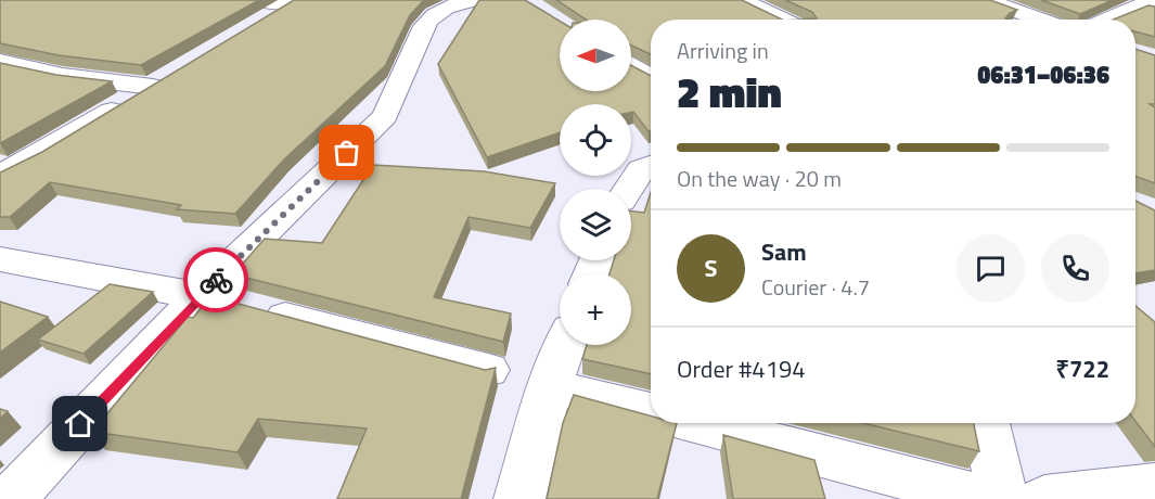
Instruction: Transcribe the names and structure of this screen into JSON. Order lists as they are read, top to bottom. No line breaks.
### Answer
{"north":"left","page":{"map_buttons":"+","heading":["2 min","Arriving in","06:31–06:36"],"panel":["Sam","Courier · 4.7","Order #4194","₹722"],"bar":"On the way · 20 m","round":"S"}}
